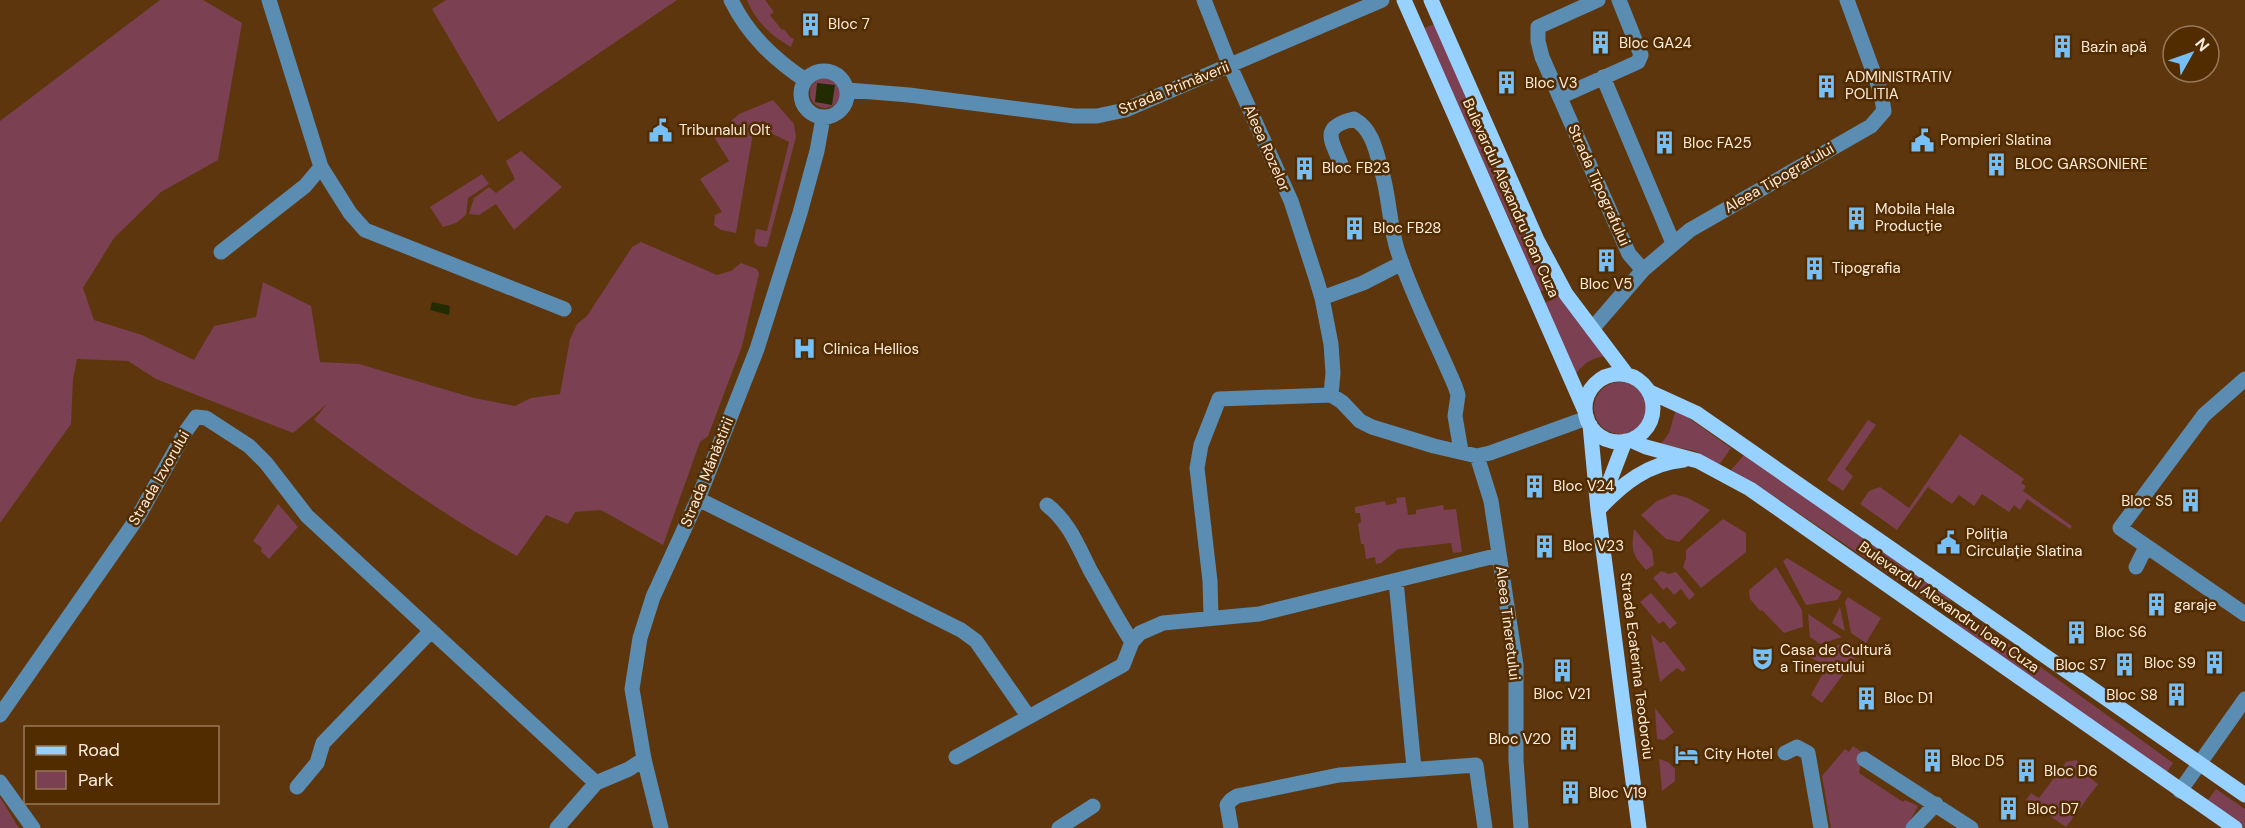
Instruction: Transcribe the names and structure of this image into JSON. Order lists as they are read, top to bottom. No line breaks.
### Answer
{"streets":{"main road":["Bulevardul Alexandru Ioan Cuza","Strada Ecaterina Teodoroiu"],"street":["Strada Primăverii","Aleea Rozelor","Aleea Tipografului","Strada Tipografului","Strada Mănăstirii","Strada Izvorului","Aleea Tineretului"]},"crossings":[["Strada Primăverii","Aleea Rozelor"],["Strada Primăverii","Strada Mănăstirii"],["Aleea Tipografului","Strada Tipografului"],["Aleea Tipografului","Bulevardul Alexandru Ioan Cuza"],["Bulevardul Alexandru Ioan Cuza","Strada Ecaterina Teodoroiu"]],"places":{"building":["Bloc 7","Bloc GA24","Bazin apă","Bloc V3","ADMINISTRATIV POLITIA","Bloc FA25","BLOC GARSONIERE","Bloc FB23","Mobila Hala Producție","Bloc FB28","Bloc V5","Tipografia","Bloc V24","Bloc S5","Bloc V23","garaje","Bloc S6","Bloc S9","Bloc S7","Bloc V21","Bloc S8","Bloc D1","Bloc V20","Bloc D5","Bloc D6","Bloc V19","Bloc D7"],"public building":["Tribunalul Olt","Pompieri Slatina","Poliția Circulație Slatina"],"hospital":["Clinica Hellios"],"theatre":["Casa de Cultură a Tineretului"],"hotel":["City Hotel"]},"legend":["Road","Park"],"north":"top right"}
